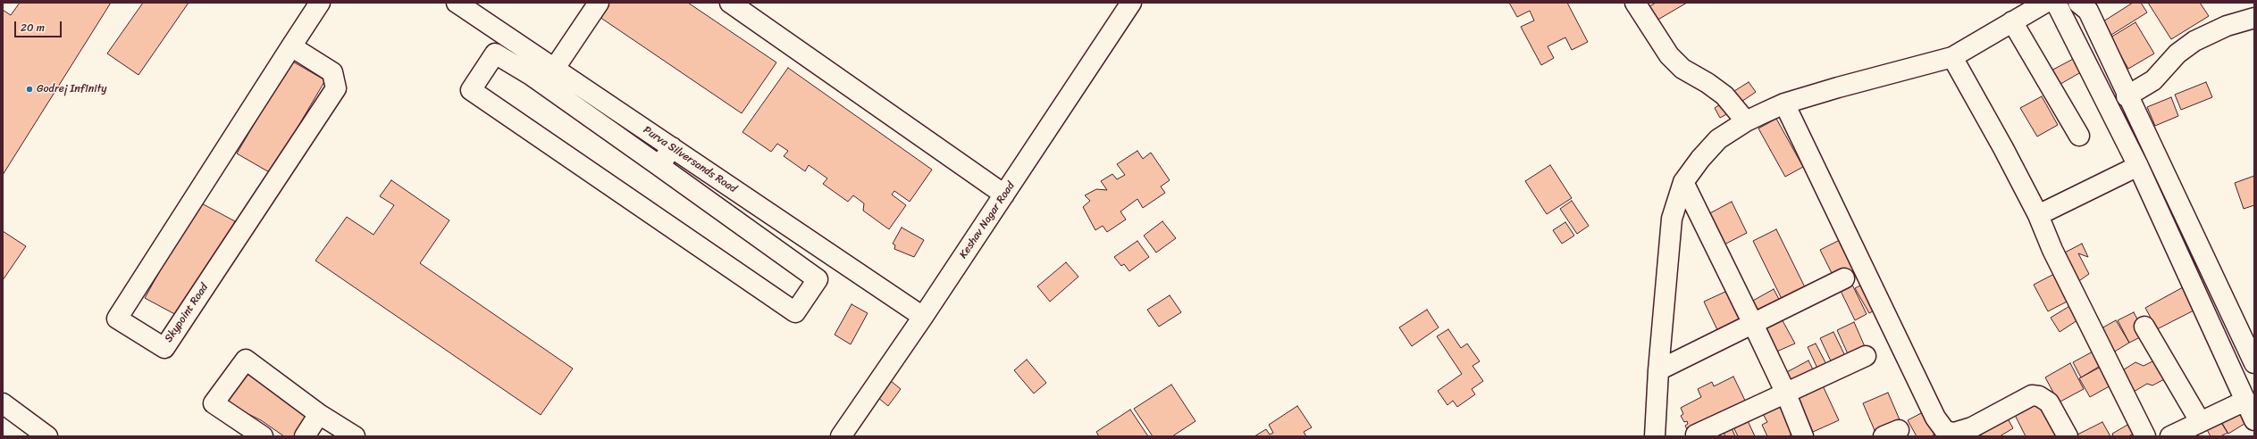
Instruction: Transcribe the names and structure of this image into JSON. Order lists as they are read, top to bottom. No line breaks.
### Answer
{"streets":{"street":["Purva Silversands Road","Keshav Nagar Road","Skypoint Road"]},"crossings":[["Purva Silversands Road","Keshav Nagar Road"]],"places":["Godrej Infinity"],"scale_bar":"20 m"}
